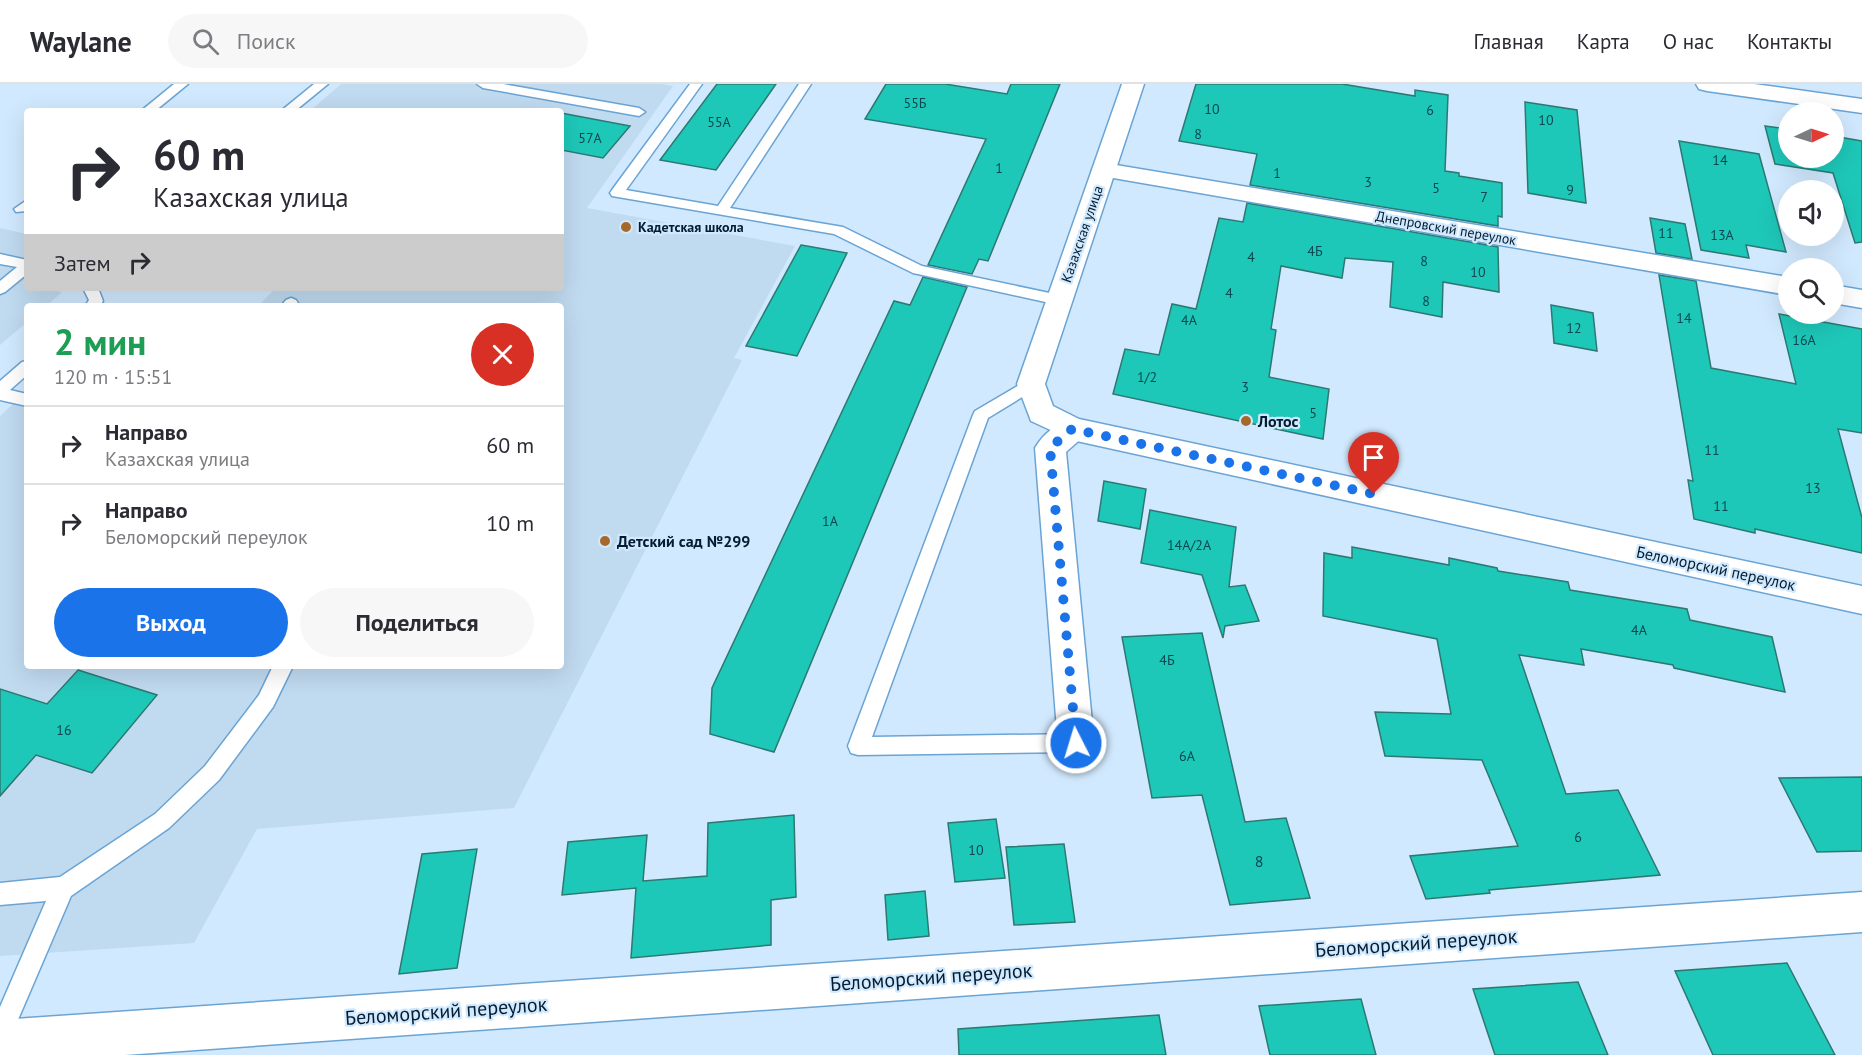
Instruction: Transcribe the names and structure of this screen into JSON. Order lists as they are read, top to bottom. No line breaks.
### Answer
{"streets":{"street":["Днепровский переулок","Казахская улица","Беломорский переулок"]},"crossings":[["Днепровский переулок","Казахская улица"],["Казахская улица","Беломорский переулок"]],"places":["Кадетская школа","Лотос","Детский сад №299"],"house_numbers":["55Б","10","6","10","55А","8","57А","14","1","1","3","5","9","7","11","13А","4Б","4","8","10","4","8","14","4А","12","16А","1/2","3","5","11","13","11","1А","14А/2А","4А","4Б","16","6А","6","10","8"],"north":"right","page":{"header":"Waylane","search":"Поиск","nav":["Главная","Карта","О нас","Контакты"],"turn":["60 m","Казахская улица"],"then":"Затем","heading":["2 мин","120 m · 15:51"],"list":[{"name":"Направо","note":"Казахская улица","value":"60 m"},{"name":"Направо","note":"Беломорский переулок","value":"10 m"}],"buttons":["Выход","Поделиться"]}}
